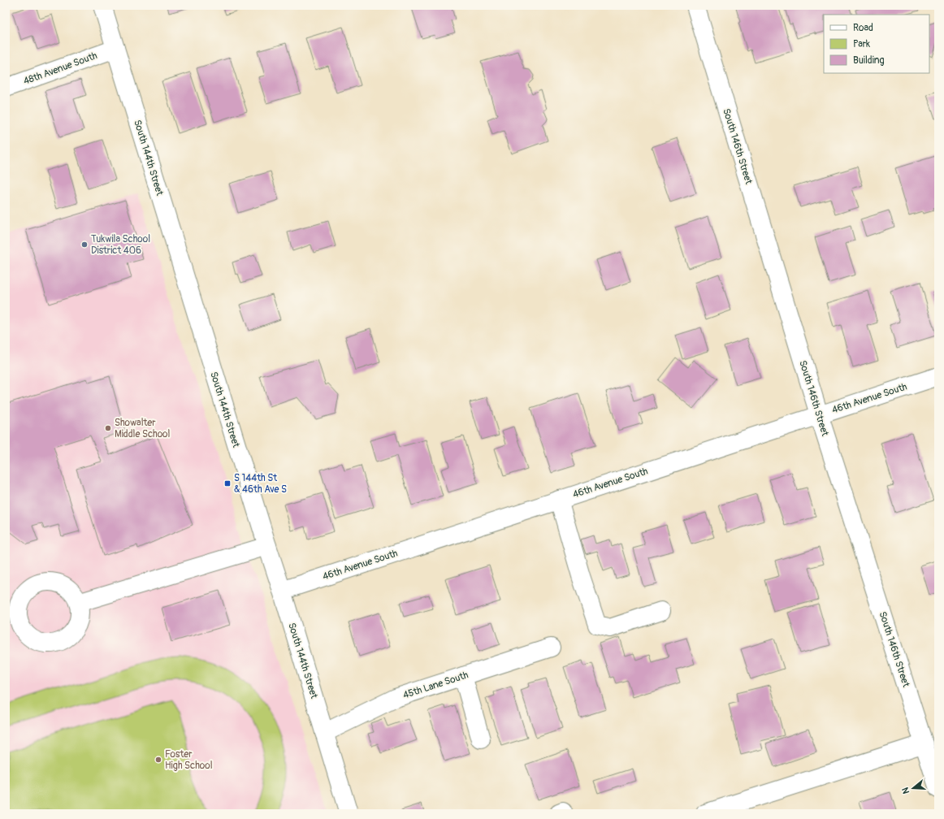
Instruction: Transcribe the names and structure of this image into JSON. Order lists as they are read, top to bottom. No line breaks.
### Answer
{"streets":{"street":["48th Avenue South","South 146th Street","South 144th Street","46th Avenue South","45th Lane South"]},"crossings":[["48th Avenue South","South 144th Street"],["South 146th Street","46th Avenue South"],["South 144th Street","46th Avenue South"],["South 144th Street","45th Lane South"]],"places":{"other":["Tukwila School District 406","Showalter Middle School","Foster High School"],"transit":["S 144th St & 46th Ave S"]},"legend":["Road","Park","Building"],"north":"left"}
